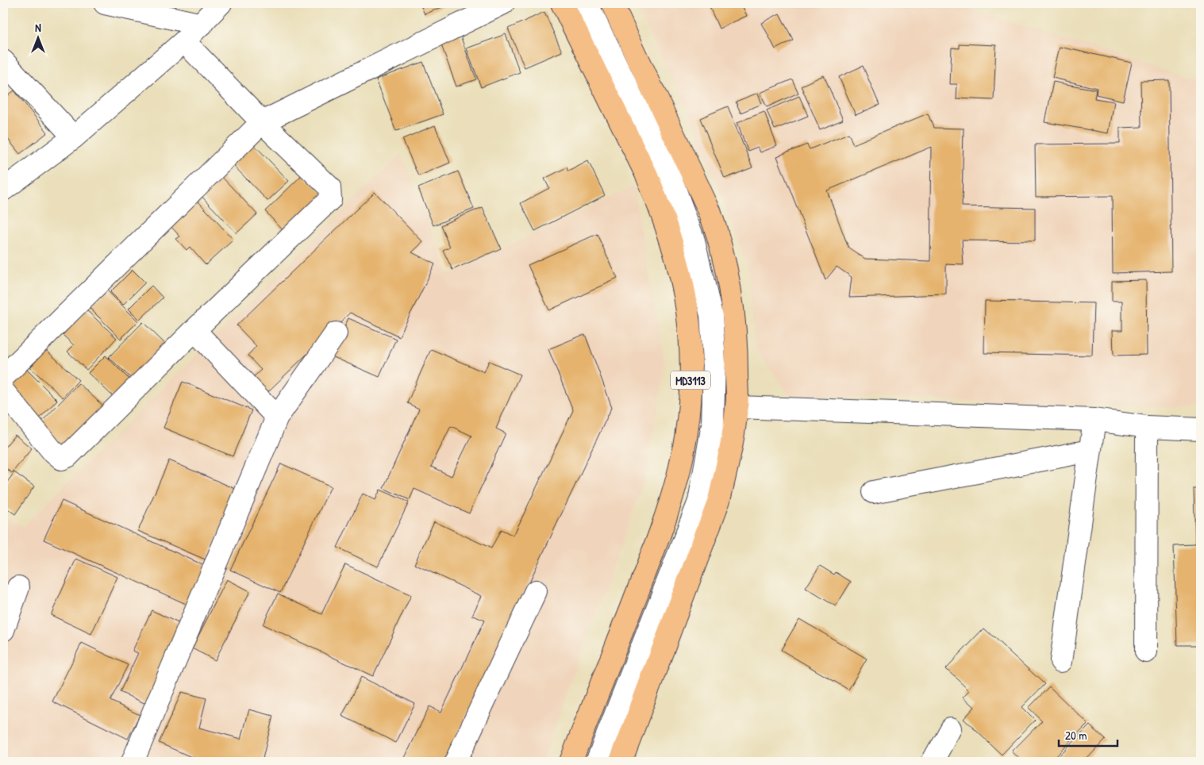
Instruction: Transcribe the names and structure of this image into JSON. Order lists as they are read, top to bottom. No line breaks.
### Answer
{"streets":{"main road":["MD3113"]},"scale_bar":"20 m","north":"top"}
